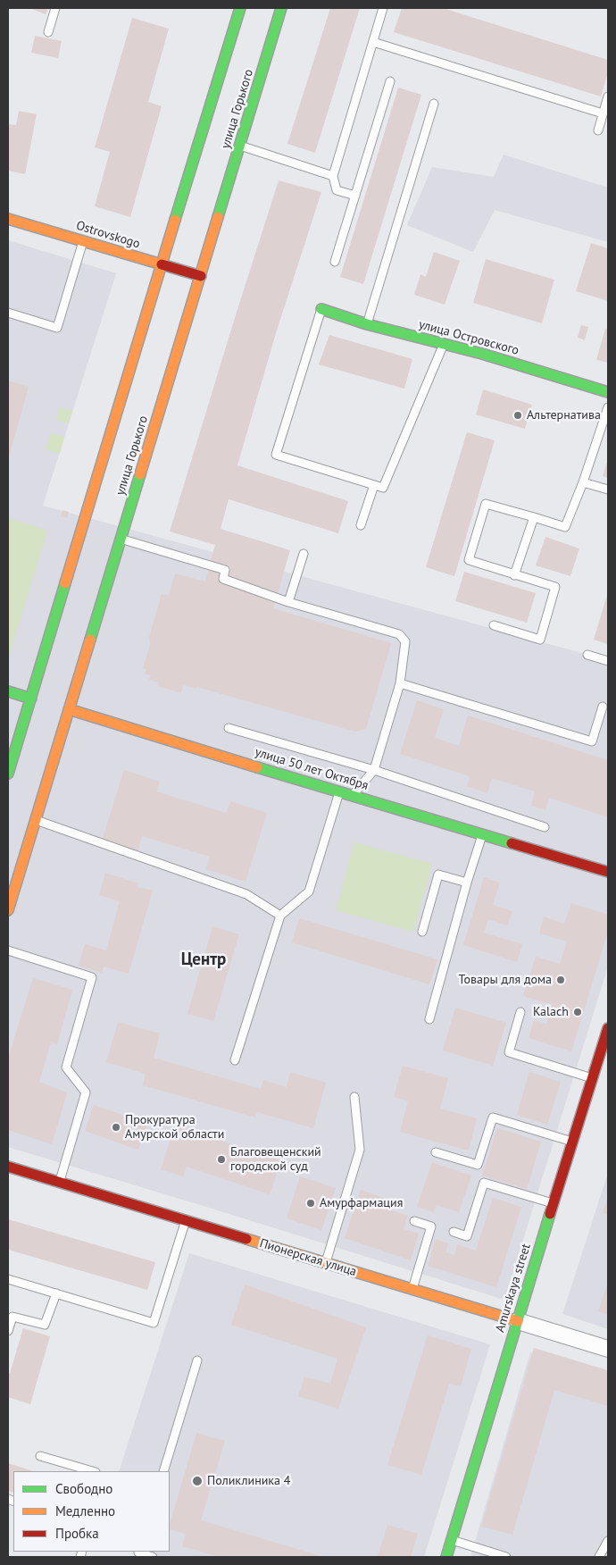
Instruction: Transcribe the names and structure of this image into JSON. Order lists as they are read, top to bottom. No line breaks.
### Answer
{"streets":{"main road":["улица Горького","Ostrovskogo","улица Островского","улица 50 лет Октября","Пионерская улица","Amurskaya street"]},"crossings":[["улица Горького","Ostrovskogo"],["улица Горького","улица 50 лет Октября"],["Пионерская улица","Amurskaya street"]],"districts":["Центр"],"places":["Альтернатива","Товары для дома","Kalach","Прокуратура Амурской области","Благовещенский городской суд","Амурфармация","Поликлиника 4"],"legend":["Свободно","Медленно","Пробка"]}
